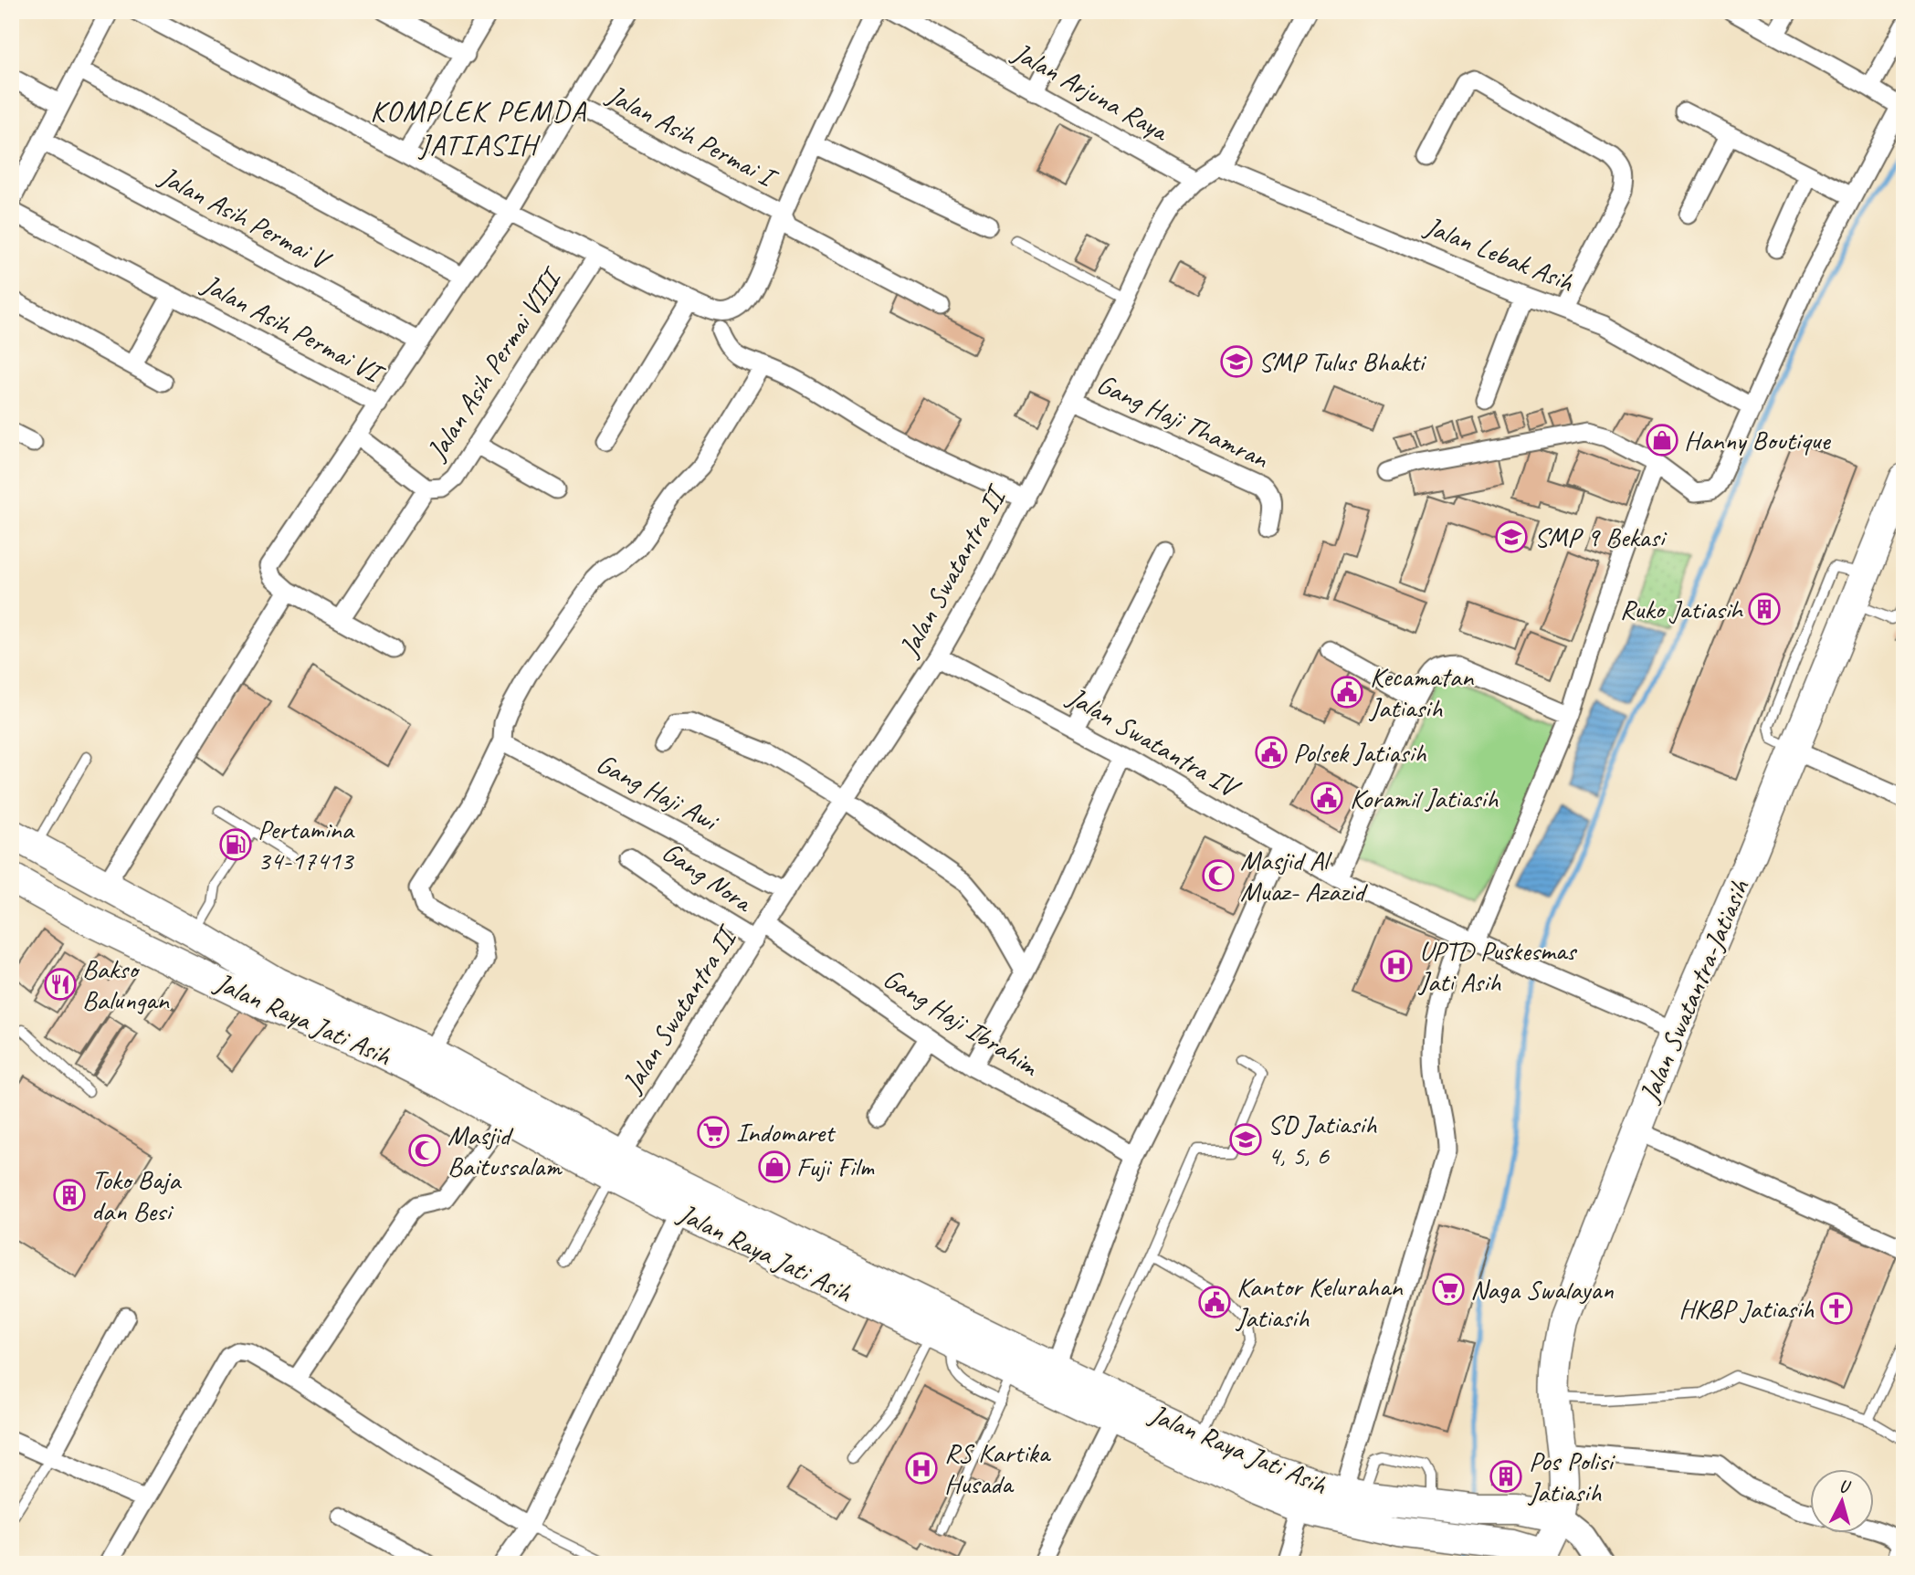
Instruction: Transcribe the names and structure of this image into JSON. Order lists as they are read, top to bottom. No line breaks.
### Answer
{"streets":{"main road":["Jalan Swatantra-Jatiasih","Jalan Raya Jati Asih"],"street":["Jalan Arjuna Raya","Jalan Asih Permai I","Jalan Asih Permai V","Jalan Lebak Asih","Jalan Asih Permai VI","Jalan Asih Permai VIII","Gang Haji Thamran","Jalan Swatantra II","Jalan Swatantra IV","Gang Haji Awi","Gang Nora","Gang Haji Ibrahim"]},"crossings":[["Jalan Arjuna Raya","Jalan Swatantra II"],["Jalan Lebak Asih","Jalan Swatantra II"],["Gang Haji Thamran","Jalan Swatantra II"],["Jalan Swatantra II","Jalan Swatantra IV"],["Jalan Swatantra II","Gang Haji Awi"],["Jalan Swatantra II","Gang Nora"],["Jalan Swatantra II","Jalan Raya Jati Asih"],["Jalan Swatantra II","Gang Haji Ibrahim"],["Jalan Swatantra IV","Jalan Swatantra-Jatiasih"],["Jalan Swatantra-Jatiasih","Jalan Raya Jati Asih"]],"districts":["KOMPLEK PEMDA JATIASIH"],"places":{"school or university":["SMP Tulus Bhakti","SMP 9 Bekasi","SD Jatiasih 4, 5, 6"],"shop":["Hanny Boutique","Fuji Film"],"building":["Ruko Jatiasih","Toko Baja dan Besi","Pos Polisi Jatiasih"],"public building":["Kecamatan Jatiasih","Polsek Jatiasih","Koramil Jatiasih","Kantor Kelurahan Jatiasih"],"fuel station":["Pertamina 34-17413"],"mosque":["Masjid Al Muaz- Azazid","Masjid Baitussalam"],"hospital":["UPTD Puskesmas Jati Asih","RS Kartika Husada"],"restaurant":["Bakso Balungan"],"supermarket":["Indomaret","Naga Swalayan"],"church":["HKBP Jatiasih"]},"north":"top"}
